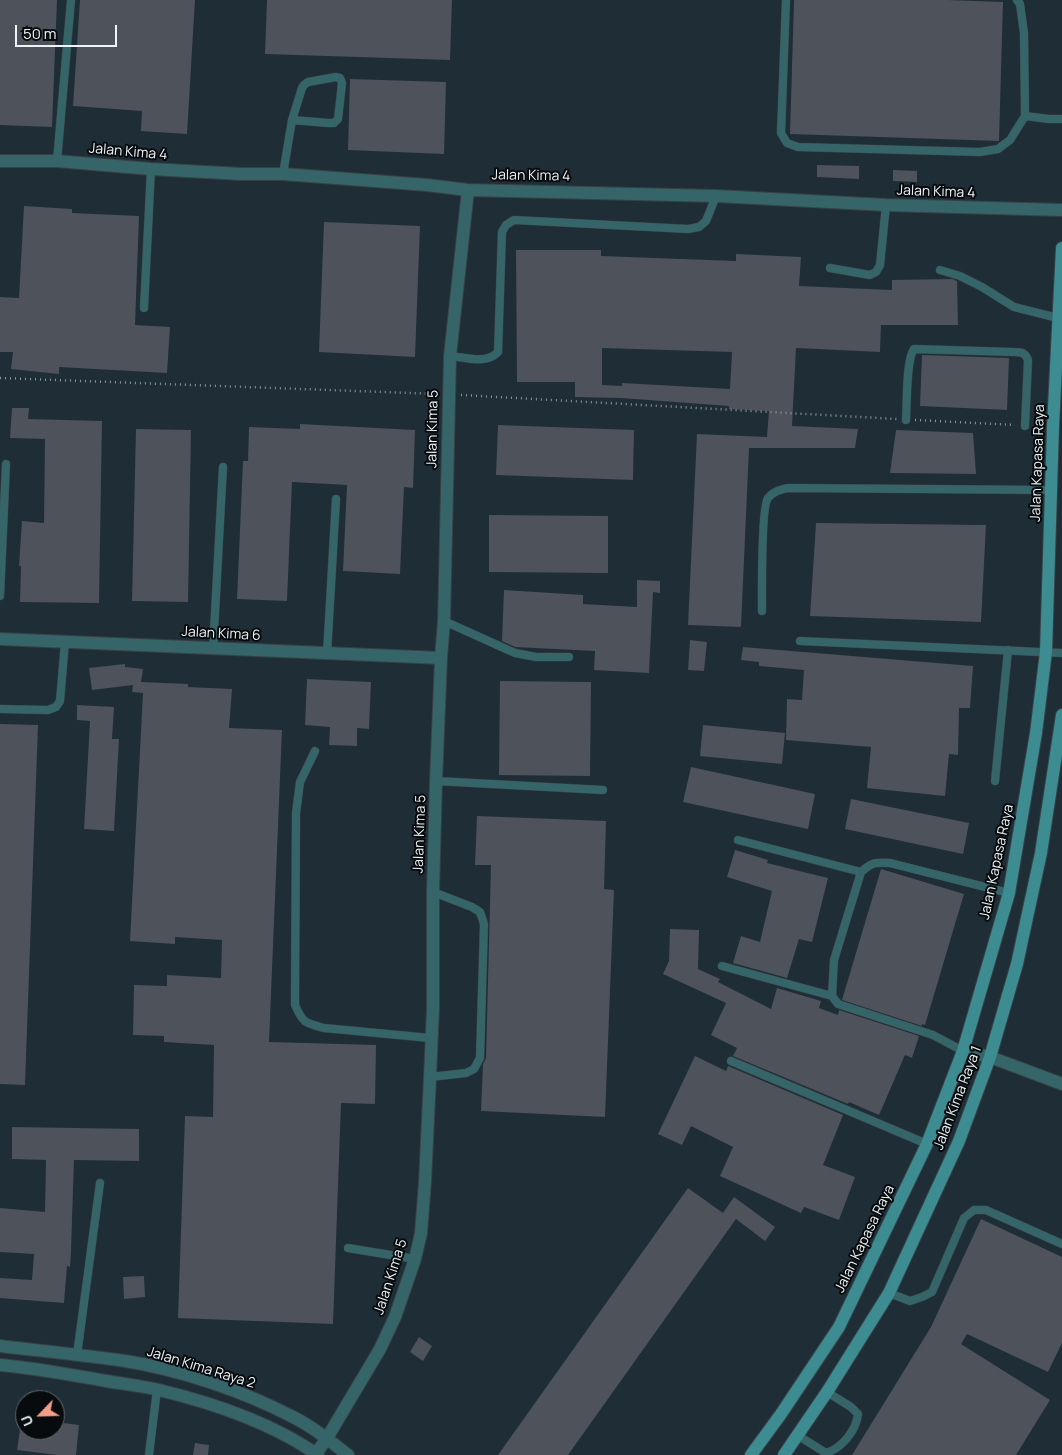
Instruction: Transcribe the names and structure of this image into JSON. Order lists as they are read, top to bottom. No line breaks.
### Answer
{"streets":{"main road":["Jalan Kapasa Raya","Jalan Kima Raya 1"],"street":["Jalan Kima 4","Jalan Kima 5","Jalan Kima 6","Jalan Kima Raya 2"]},"crossings":[["Jalan Kima 4","Jalan Kima 5"],["Jalan Kima 5","Jalan Kima 6"],["Jalan Kima 5","Jalan Kima Raya 2"]],"scale_bar":"50 m","north":"bottom left"}
